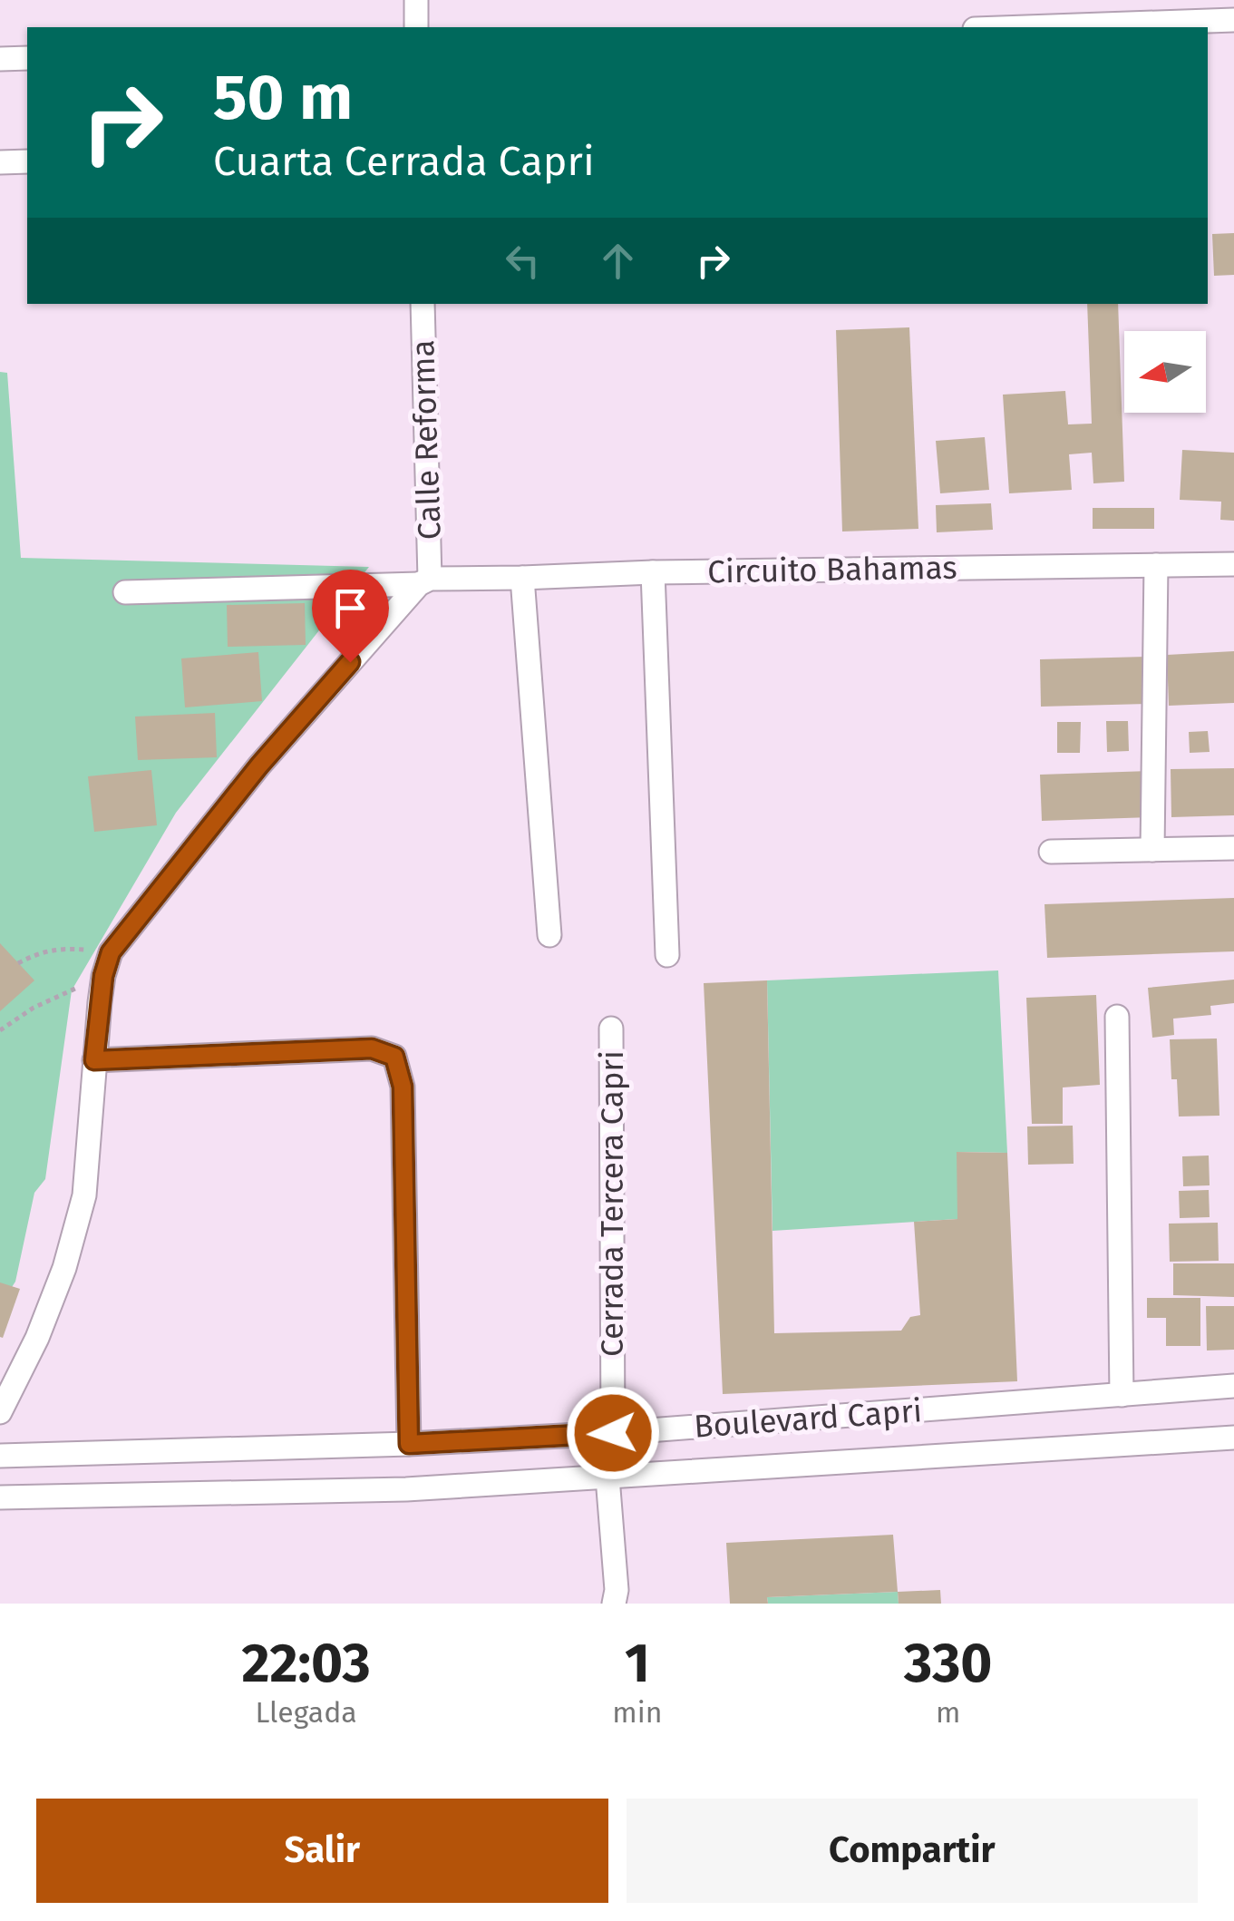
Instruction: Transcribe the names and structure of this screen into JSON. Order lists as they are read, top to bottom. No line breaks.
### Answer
{"streets":{"street":["Calle Reforma","Circuito Bahamas","Cerrada Tercera Capri","Boulevard Capri"]},"crossings":[["Calle Reforma","Circuito Bahamas"],["Cerrada Tercera Capri","Boulevard Capri"]],"north":"left","page":{"turn":["50 m","Cuarta Cerrada Capri"],"eta":["22:03","Llegada","1","min","330","m"],"buttons":["Salir","Compartir"]}}
